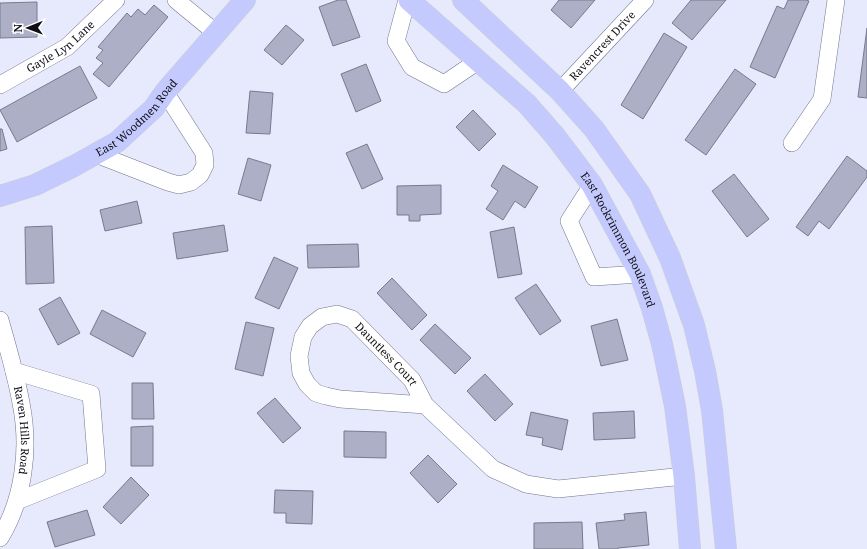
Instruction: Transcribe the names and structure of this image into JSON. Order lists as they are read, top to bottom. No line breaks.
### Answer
{"streets":{"main road":["East Woodmen Road","East Rockrimmon Boulevard"],"street":["Gayle Lyn Lane","Ravencrest Drive","Dauntless Court","Raven Hills Road"]},"crossings":[["East Rockrimmon Boulevard","Dauntless Court"]],"north":"left"}
